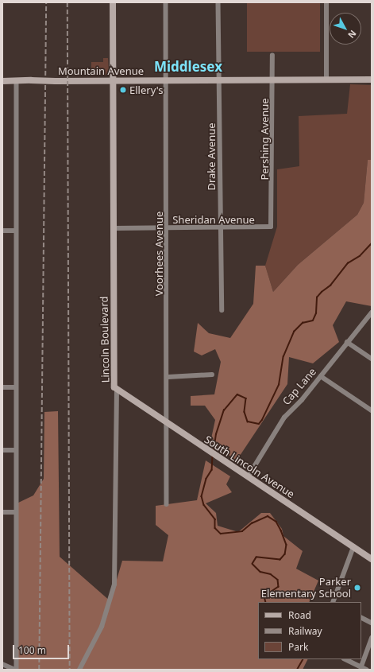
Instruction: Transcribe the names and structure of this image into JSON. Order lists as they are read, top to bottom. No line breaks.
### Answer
{"streets":{"street":["Mountain Avenue","Pershing Avenue","Drake Avenue","Sheridan Avenue","Voorhees Avenue","Lincoln Boulevard","Cap Lane","South Lincoln Avenue"]},"crossings":[["Mountain Avenue","Pershing Avenue"],["Mountain Avenue","Drake Avenue"],["Mountain Avenue","Voorhees Avenue"],["Mountain Avenue","Lincoln Boulevard"],["Pershing Avenue","Sheridan Avenue"],["Drake Avenue","Sheridan Avenue"],["Sheridan Avenue","Voorhees Avenue"],["Sheridan Avenue","Lincoln Boulevard"],["Voorhees Avenue","South Lincoln Avenue"],["Lincoln Boulevard","South Lincoln Avenue"],["Cap Lane","South Lincoln Avenue"]],"districts":["Middlesex"],"places":["Ellery's","Parker Elementary School"],"legend":["Road","Railway","Park"],"scale_bar":"100 m","north":"bottom right"}
